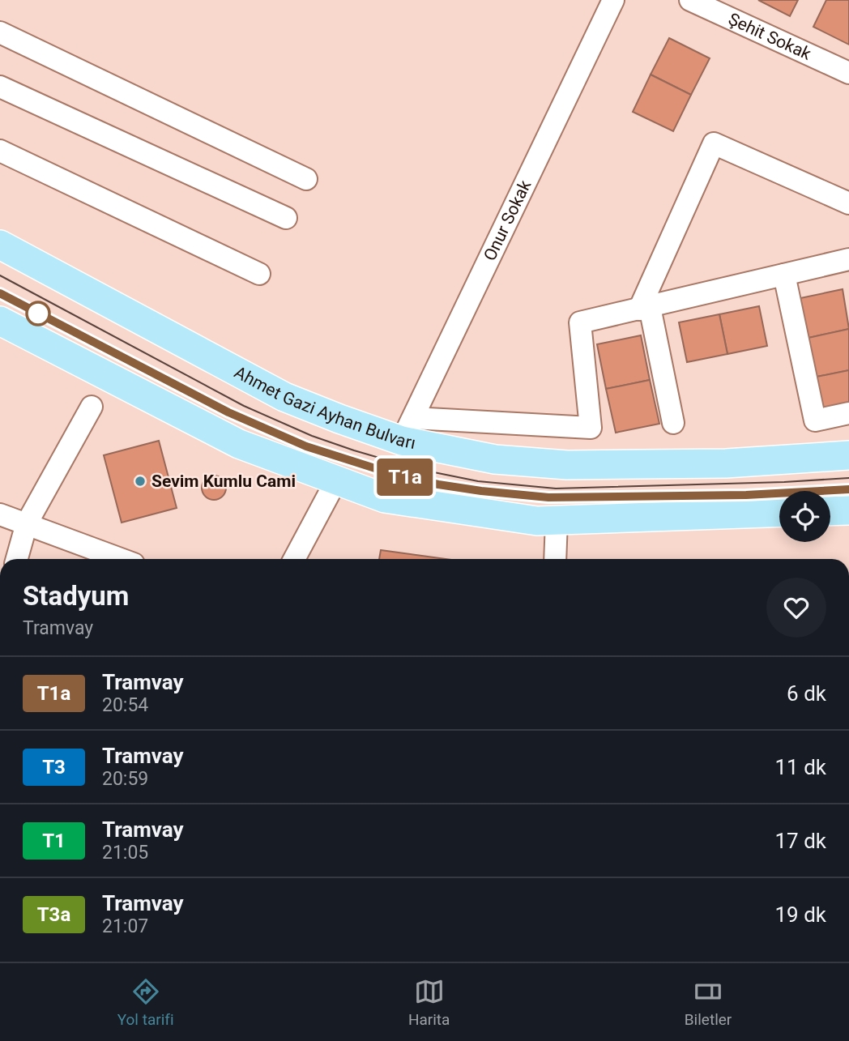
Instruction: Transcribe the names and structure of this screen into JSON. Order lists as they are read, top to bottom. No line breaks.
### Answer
{"streets":{"main road":["Ahmet Gazi Ayhan Bulvarı"],"street":["Şehit Sokak","Onur Sokak"]},"crossings":[["Onur Sokak","Ahmet Gazi Ayhan Bulvarı"]],"places":["Sevim Kumlu Cami"],"lines":["tram line T1a"],"page":{"on_map":"T1a","heading":["Stadyum","Tramvay"],"list":[{"mark":"T1a","name":"Tramvay","note":"20:54","value":"6 dk"},{"mark":"T3","name":"Tramvay","note":"20:59","value":"11 dk"},{"mark":"T1","name":"Tramvay","note":"21:05","value":"17 dk"},{"mark":"T3a","name":"Tramvay","note":"21:07","value":"19 dk"}],"tabs":["Yol tarifi","Harita","Biletler"]}}
